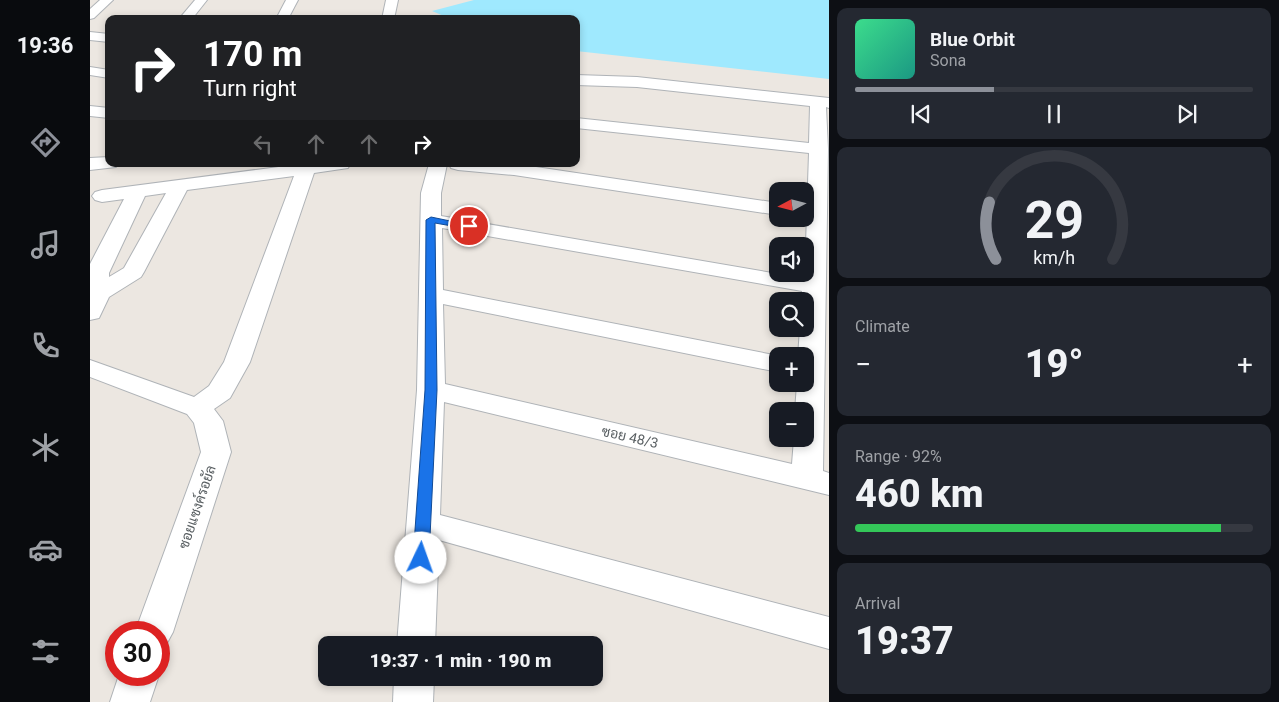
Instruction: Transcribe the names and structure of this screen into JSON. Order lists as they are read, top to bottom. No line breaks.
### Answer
{"streets":{"street":["ซอย 48/3","ซอยแซงค์รอยัล"]},"north":"left","page":{"tabs":"19:36","turn":["170 m","Turn right"],"song":["Blue Orbit","Sona"],"map_buttons":["+","−"],"tile":["Climate",["Range · 92%","460 km"],["Arrival","19:37"]],"heat":["−","19°","+"],"limit":"30","trip":"19:37 · 1 min · 190 m","gauge":["29","km/h"]}}
